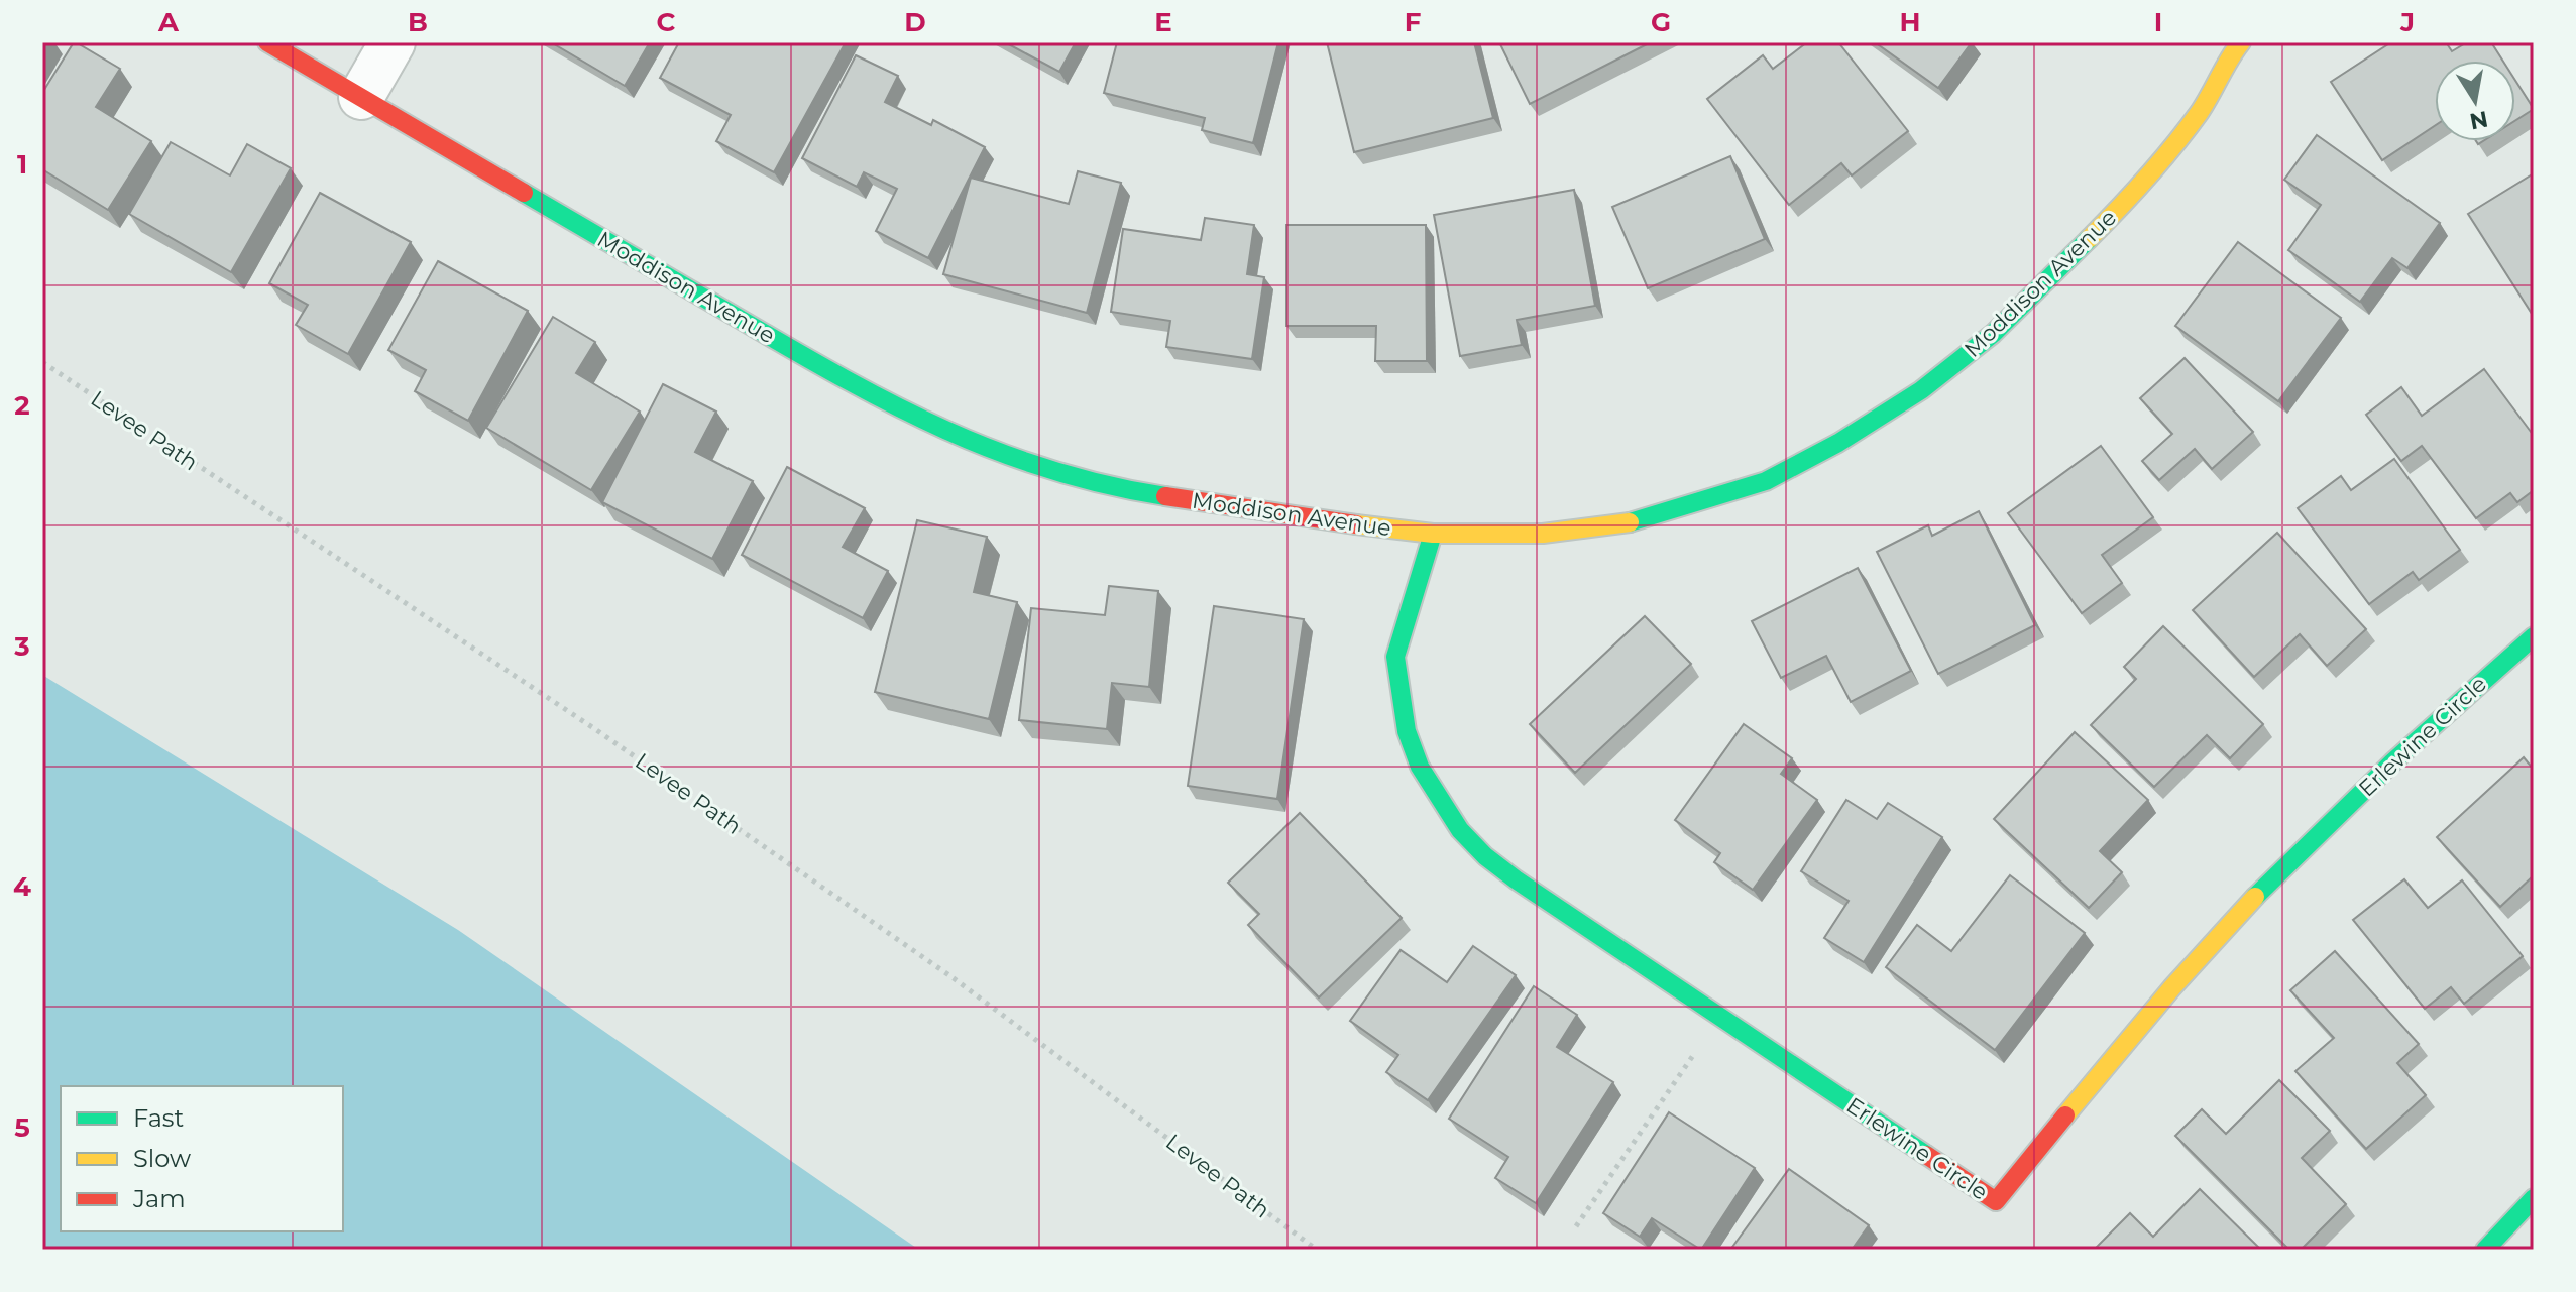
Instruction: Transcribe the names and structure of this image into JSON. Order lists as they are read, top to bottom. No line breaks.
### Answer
{"streets":{"main road":["Moddison Avenue","Erlewine Circle"],"path":["Levee Path"]},"crossings":[["Moddison Avenue","Erlewine Circle"]],"legend":["Fast","Slow","Jam"],"north":"bottom","grid":{"columns":["A","B","C","D","E","F","G","H","I","J"],"rows":["1","2","3","4","5"]}}
